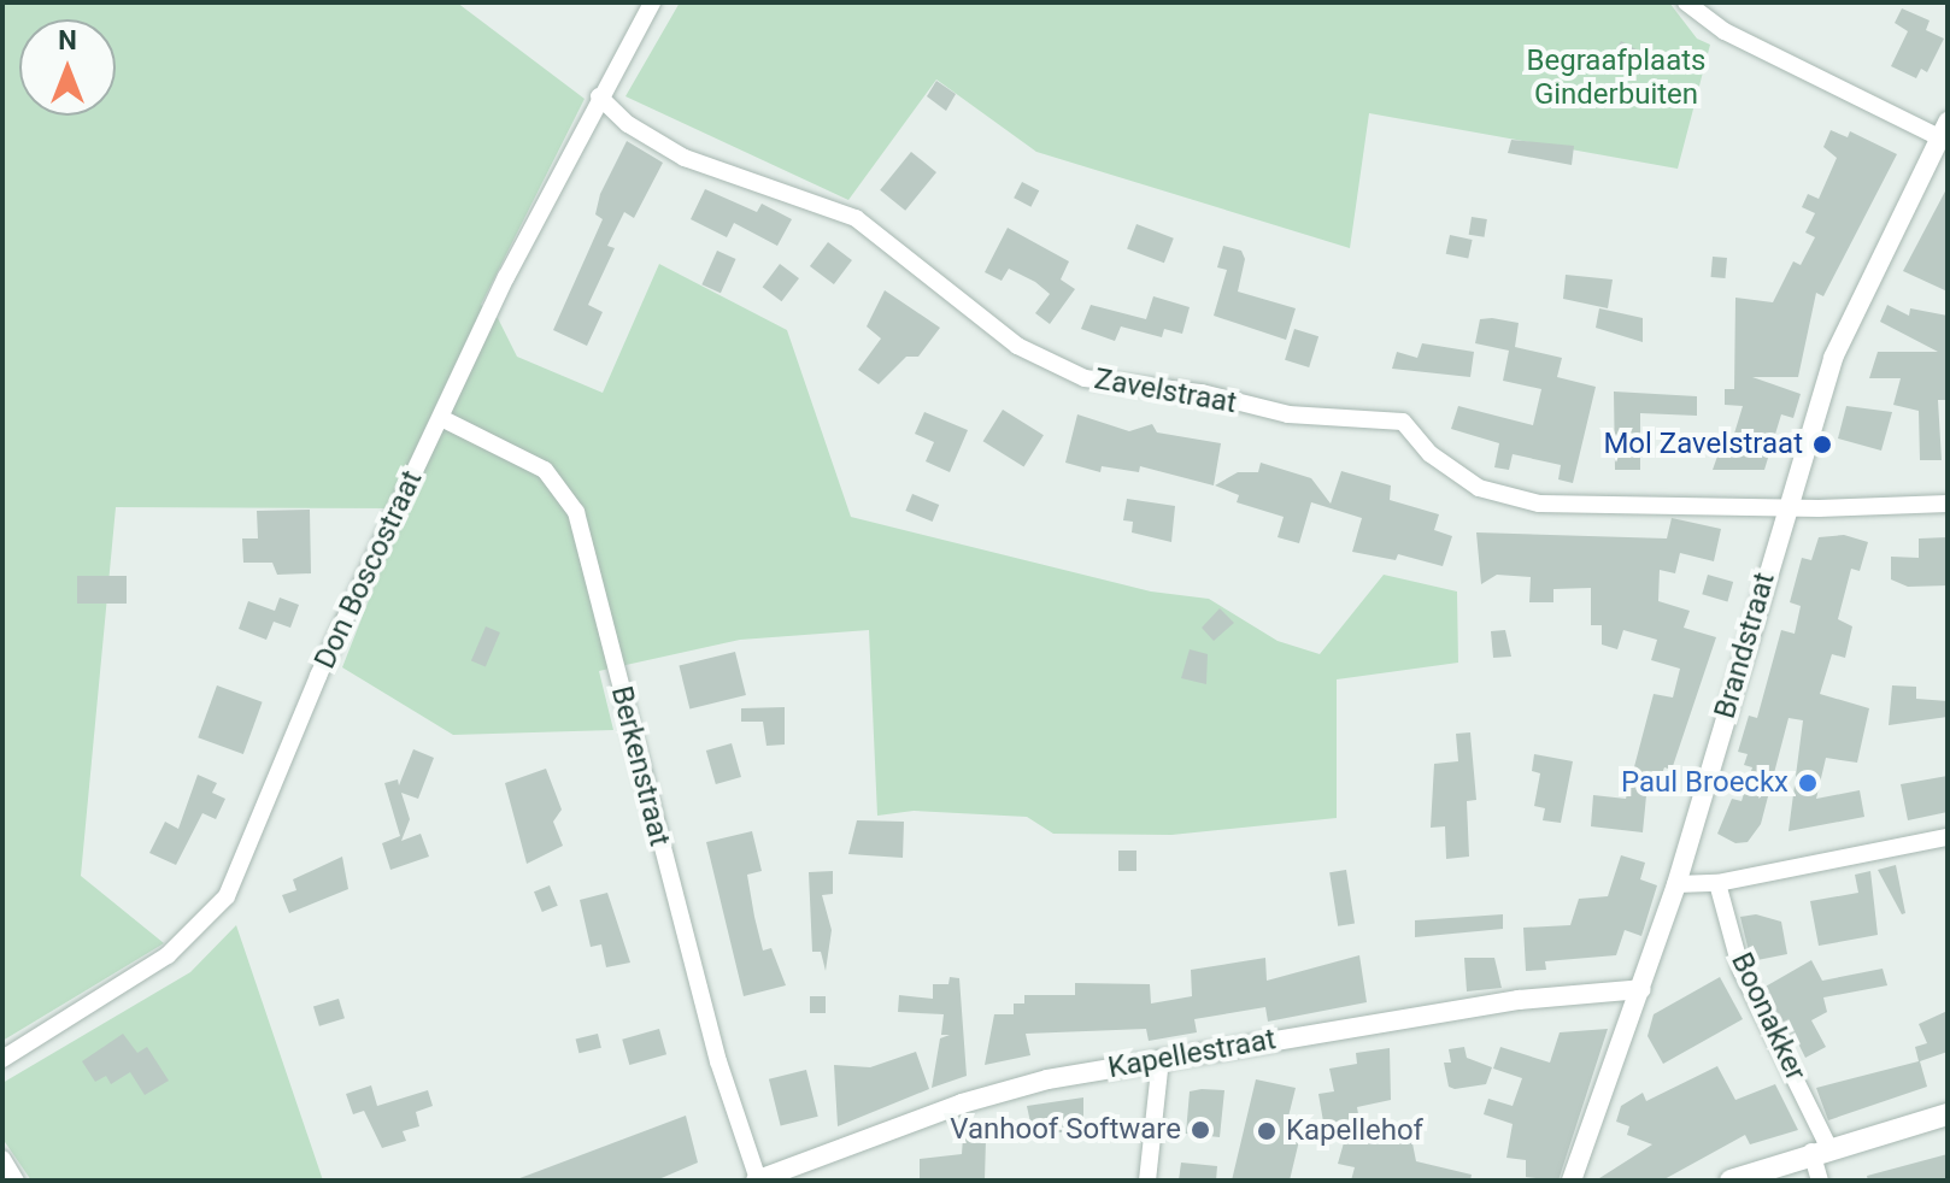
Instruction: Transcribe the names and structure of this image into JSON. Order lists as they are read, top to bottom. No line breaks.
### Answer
{"streets":{"street":["Zavelstraat","Don Boscostraat","Brandstraat","Berkenstraat","Boonakker","Kapellestraat"]},"crossings":[["Zavelstraat","Don Boscostraat"],["Zavelstraat","Brandstraat"],["Don Boscostraat","Berkenstraat"],["Brandstraat","Kapellestraat"],["Berkenstraat","Kapellestraat"]],"parks":["Begraafplaats Ginderbuiten"],"places":["Mol Zavelstraat","Paul Broeckx","Vanhoof Software","Kapellehof"],"north":"top"}
